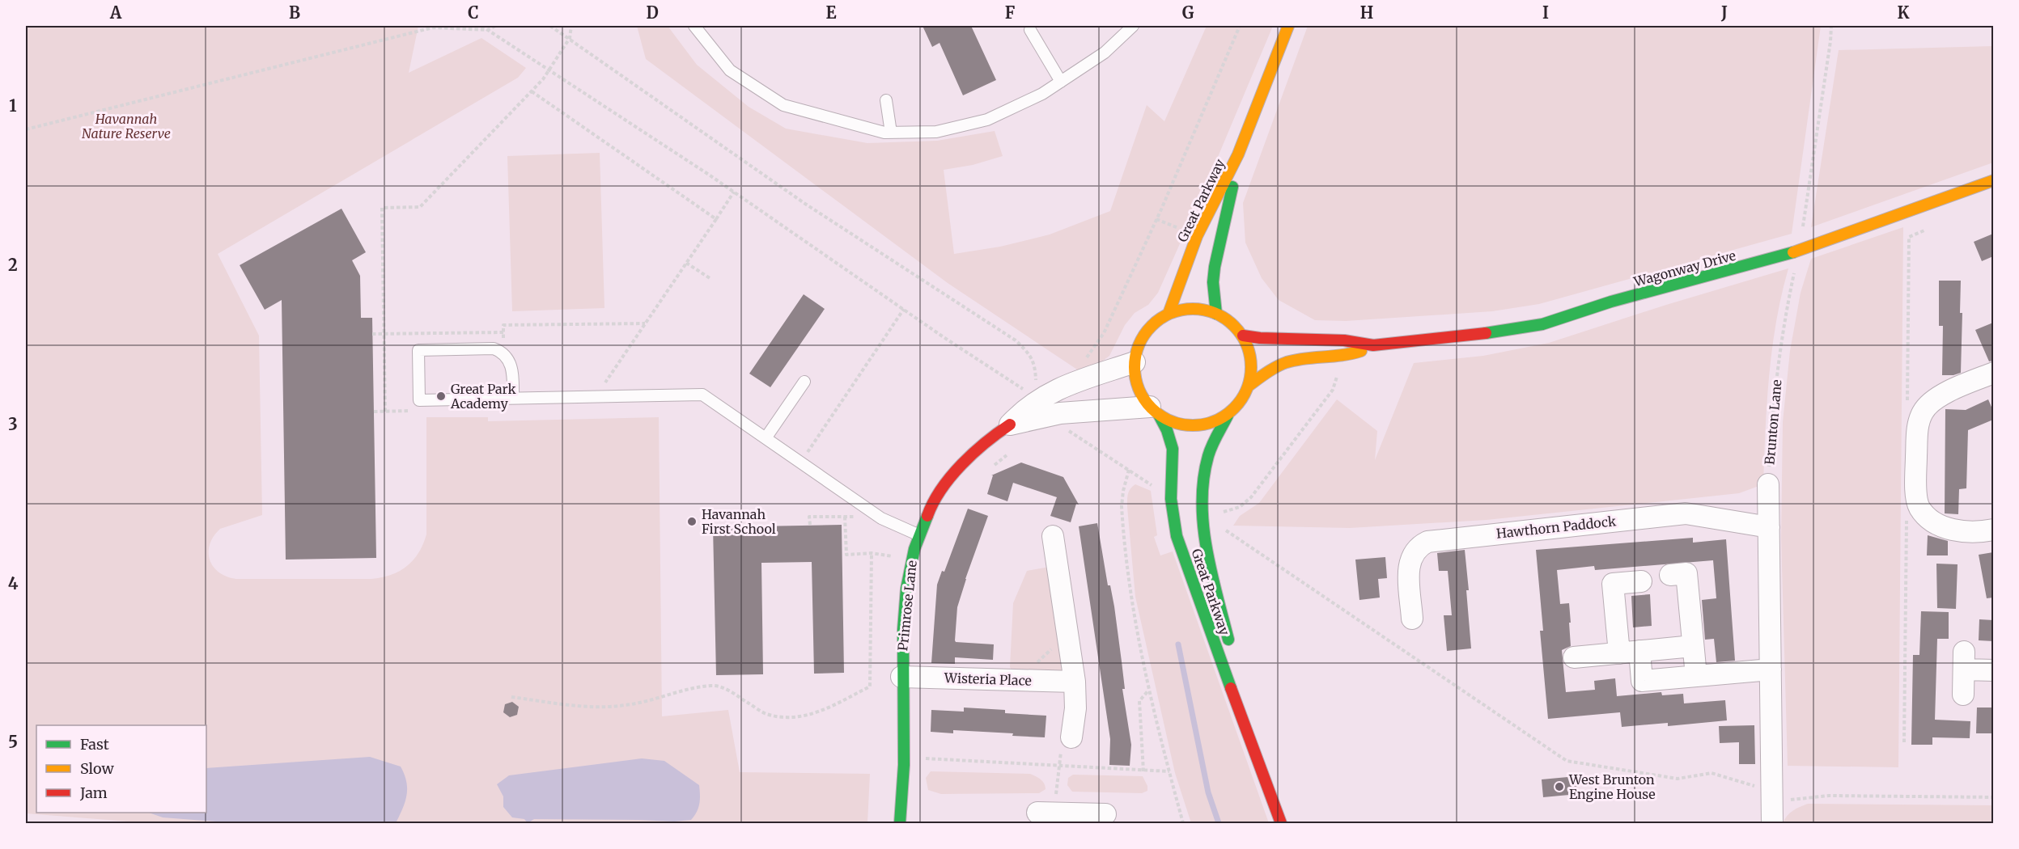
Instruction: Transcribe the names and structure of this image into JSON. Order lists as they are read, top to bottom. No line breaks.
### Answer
{"streets":{"street":["Great Parkway","Wagonway Drive","Brunton Lane","Hawthorn Paddock","Primrose Lane","Wisteria Place"]},"crossings":[["Great Parkway","Wagonway Drive"],["Great Parkway","Primrose Lane"],["Wagonway Drive","Brunton Lane"],["Wagonway Drive","Primrose Lane"],["Brunton Lane","Hawthorn Paddock"],["Primrose Lane","Wisteria Place"]],"parks":["Havannah Nature Reserve"],"places":["Great Park Academy","Havannah First School","West Brunton Engine House"],"legend":["Fast","Slow","Jam"],"grid":{"columns":["A","B","C","D","E","F","G","H","I","J","K"],"rows":["1","2","3","4","5"]}}
